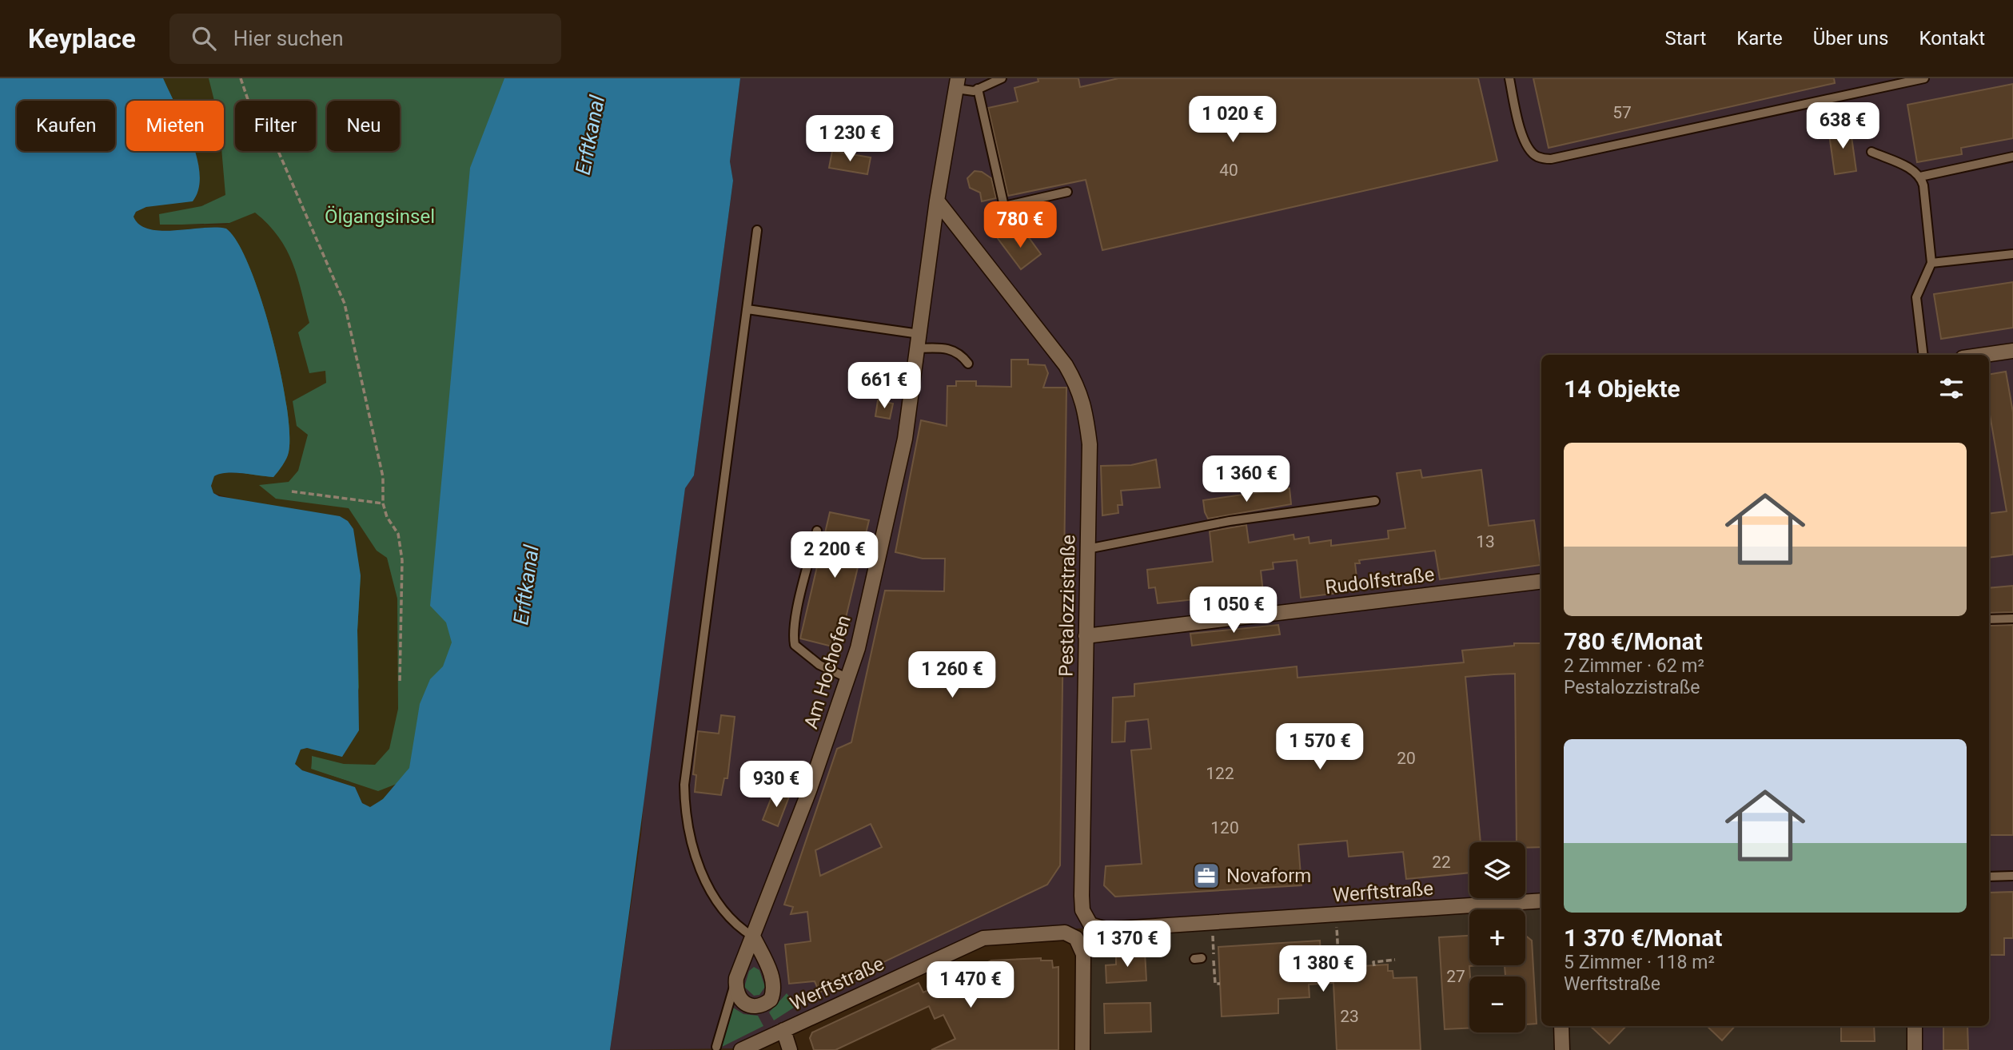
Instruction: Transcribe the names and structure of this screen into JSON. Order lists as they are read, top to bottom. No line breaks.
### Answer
{"streets":{"street":["Rudolfstraße","Pestalozzistraße","Am Hochofen","Werftstraße"]},"crossings":[["Rudolfstraße","Pestalozzistraße"],["Pestalozzistraße","Am Hochofen"],["Pestalozzistraße","Werftstraße"]],"water":["Erftkanal"],"parks":["Ölgangsinsel"],"places":{"office":["Novaform"]},"house_numbers":["57","40","13","20","122","120","22","27","23"],"page":{"header":"Keyplace","search":"Hier suchen","nav":["Start","Karte","Über uns","Kontakt"],"price":["1 020 €","638 €","1 230 €","780 €","661 €","1 360 €","2 200 €","1 050 €","1 260 €","1 570 €","930 €","1 370 €","1 380 €","1 470 €"],"chip":["Kaufen","Mieten","Filter","Neu"],"heading":"14 Objekte","list":[{"name":"780 €/Monat","note":"2 Zimmer · 62 m² · Pestalozzistraße"},{"name":"1 370 €/Monat","note":"5 Zimmer · 118 m² · Werftstraße"}],"map_buttons":["+","−"]}}
